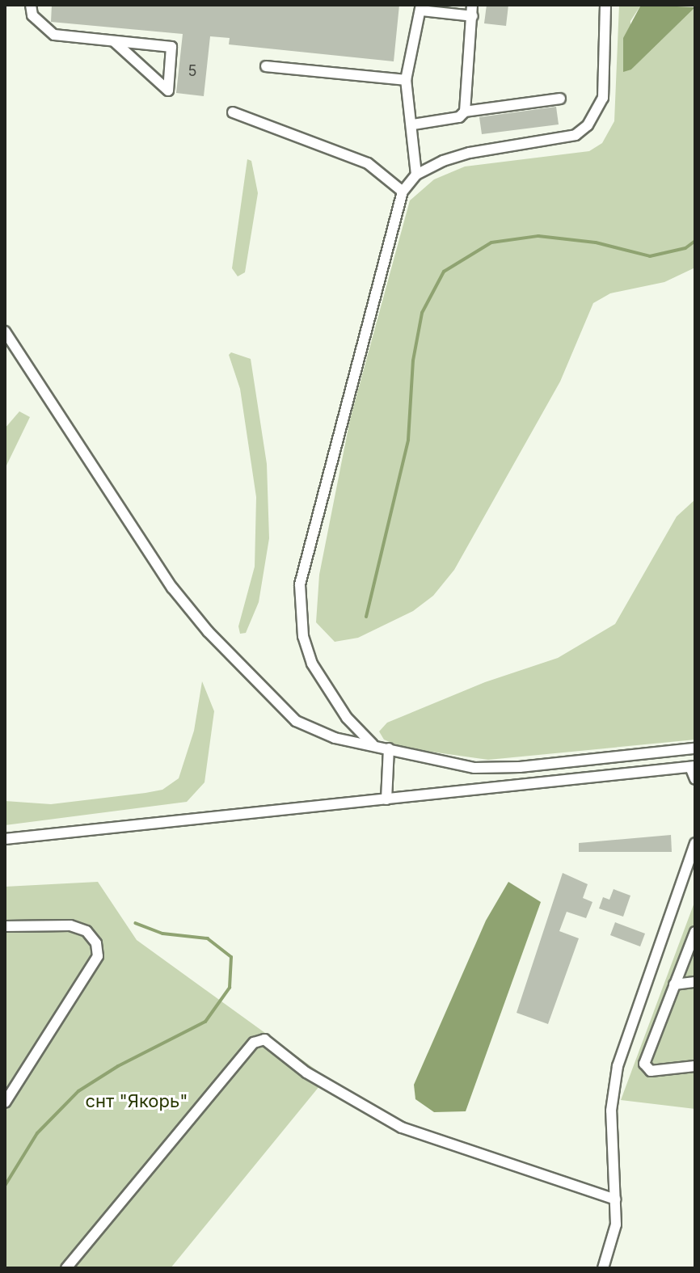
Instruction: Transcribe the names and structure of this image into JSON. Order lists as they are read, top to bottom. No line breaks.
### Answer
{"parks":["снт \"Якорь\""],"house_numbers":["5"]}
